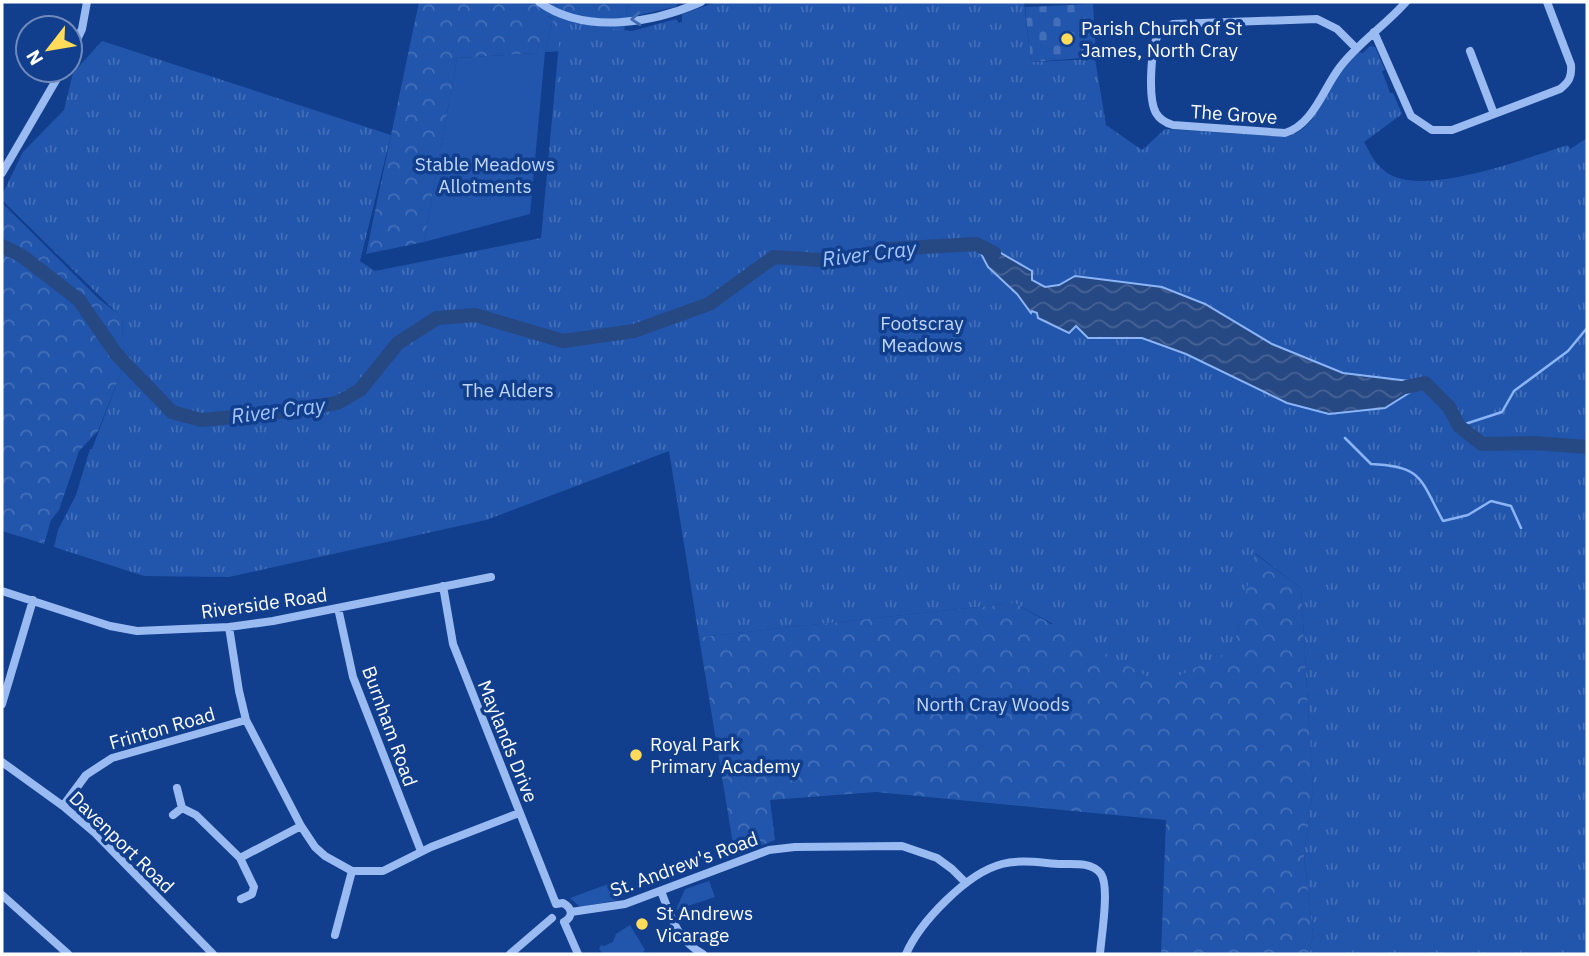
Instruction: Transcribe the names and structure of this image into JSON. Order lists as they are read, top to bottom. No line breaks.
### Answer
{"streets":{"street":["The Grove","Riverside Road","Burnham Road","Frinton Road","Maylands Drive","Davenport Road","St. Andrew's Road"]},"crossings":[["Riverside Road","Burnham Road"],["Riverside Road","Maylands Drive"],["Frinton Road","Davenport Road"],["Maylands Drive","St. Andrew's Road"]],"water":["River Cray"],"parks":["Stable Meadows Allotments","Footscray Meadows","The Alders","North Cray Woods"],"places":["Parish Church of St James, North Cray","Royal Park Primary Academy","St Andrews Vicarage"],"north":"bottom left"}
